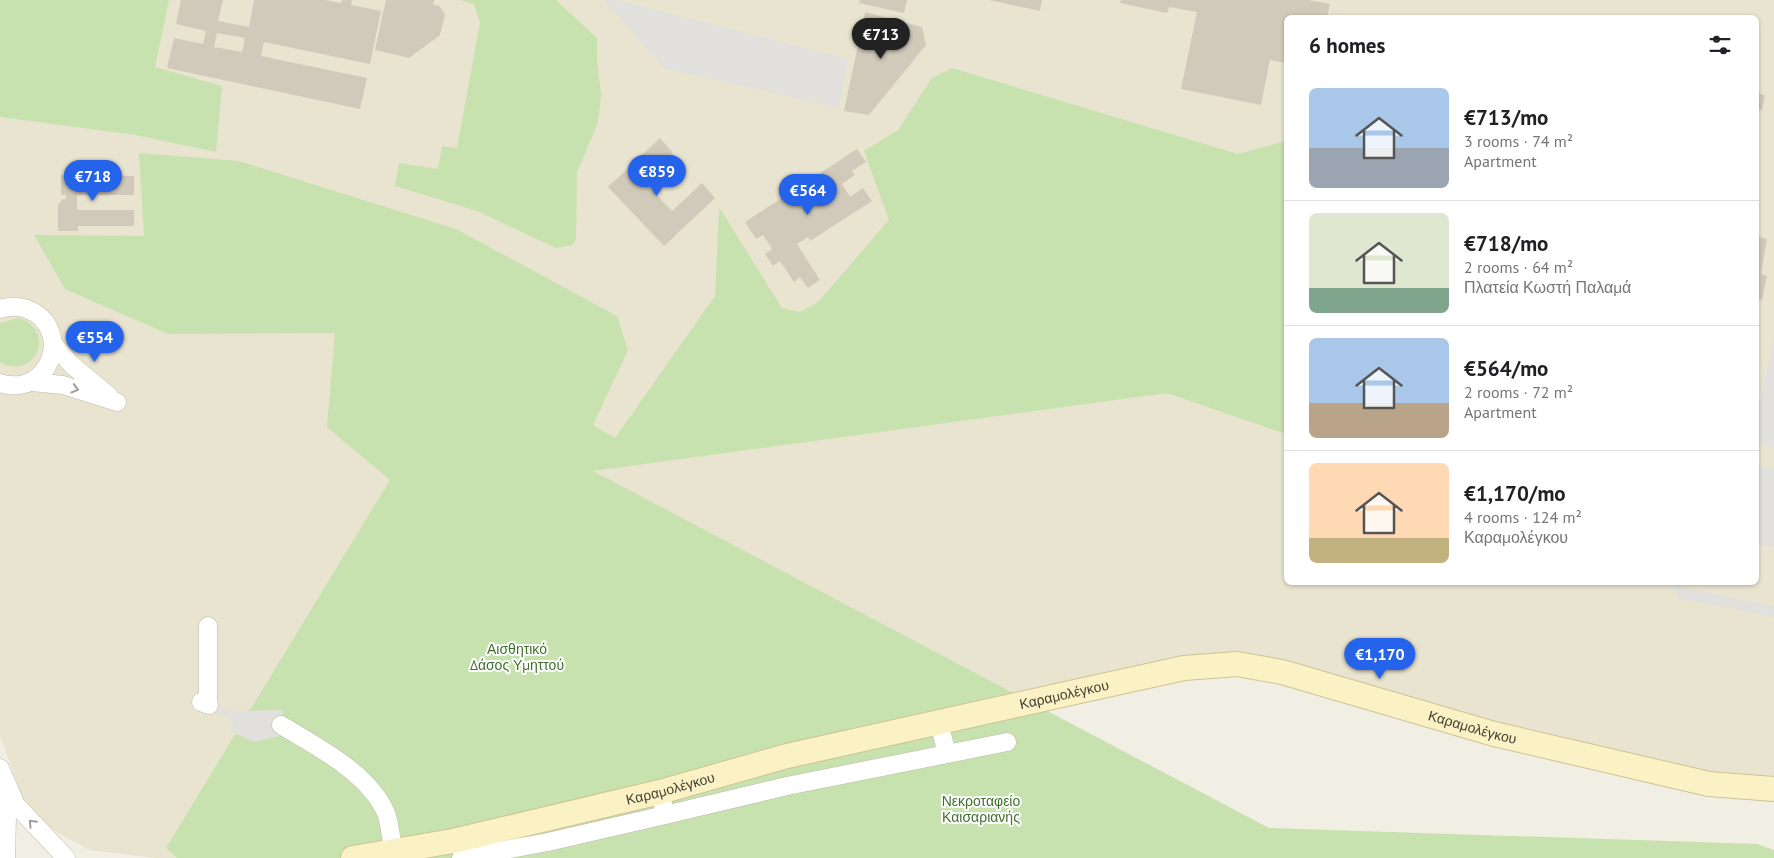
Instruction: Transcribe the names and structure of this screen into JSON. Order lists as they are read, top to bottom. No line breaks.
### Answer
{"streets":{"main road":["Καραμολέγκου"]},"parks":["Αισθητικό Δάσος Υμηττού","Νεκροταφείο Καισαριανής"],"page":{"heading":"6 homes","price":["€713","€859","€718","€564","€554","€1,170"],"list":[{"name":"€713/mo","note":"3 rooms · 74 m² · Apartment"},{"name":"€718/mo","note":"2 rooms · 64 m² · Πλατεία Κωστή Παλαμά"},{"name":"€564/mo","note":"2 rooms · 72 m² · Apartment"},{"name":"€1,170/mo","note":"4 rooms · 124 m² · Καραμολέγκου"}]}}
